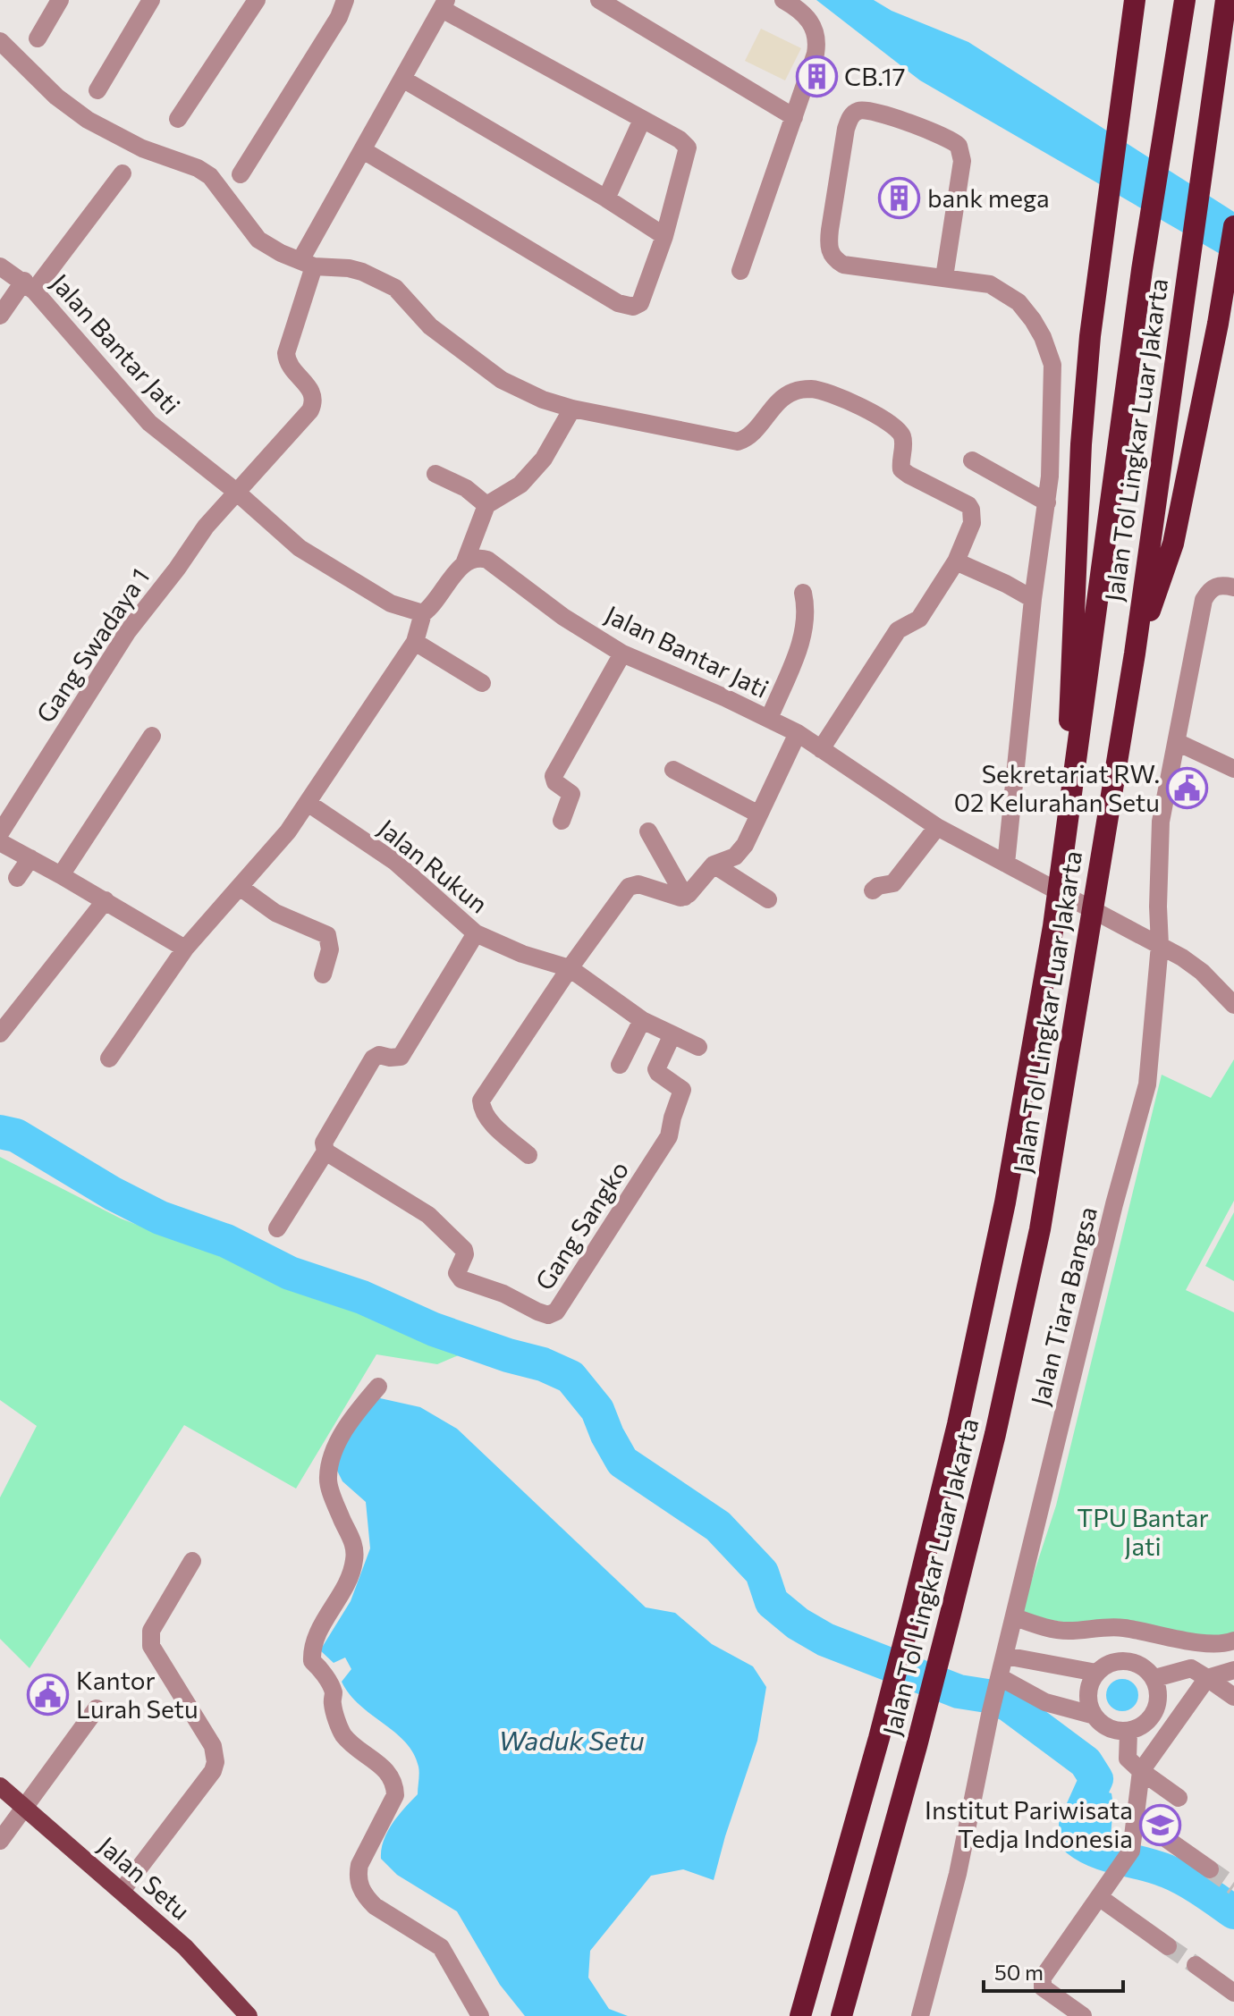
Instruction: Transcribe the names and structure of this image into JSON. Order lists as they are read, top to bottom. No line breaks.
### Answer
{"streets":{"highway":["Jalan Tol Lingkar Luar Jakarta"],"main road":["Jalan Setu"],"street":["Jalan Bantar Jati","Gang Swadaya 1","Jalan Rukun","Gang Sangko","Jalan Tiara Bangsa"]},"crossings":[["Jalan Bantar Jati","Gang Swadaya 1"],["Jalan Bantar Jati","Jalan Tiara Bangsa"],["Jalan Rukun","Gang Sangko"]],"water":["Waduk Setu"],"parks":["TPU Bantar Jati"],"places":{"building":["CB.17","bank mega"],"public building":["Sekretariat RW. 02 Kelurahan Setu","Kantor Lurah Setu"],"school or university":["Institut Pariwisata Tedja Indonesia"]},"scale_bar":"50 m"}
